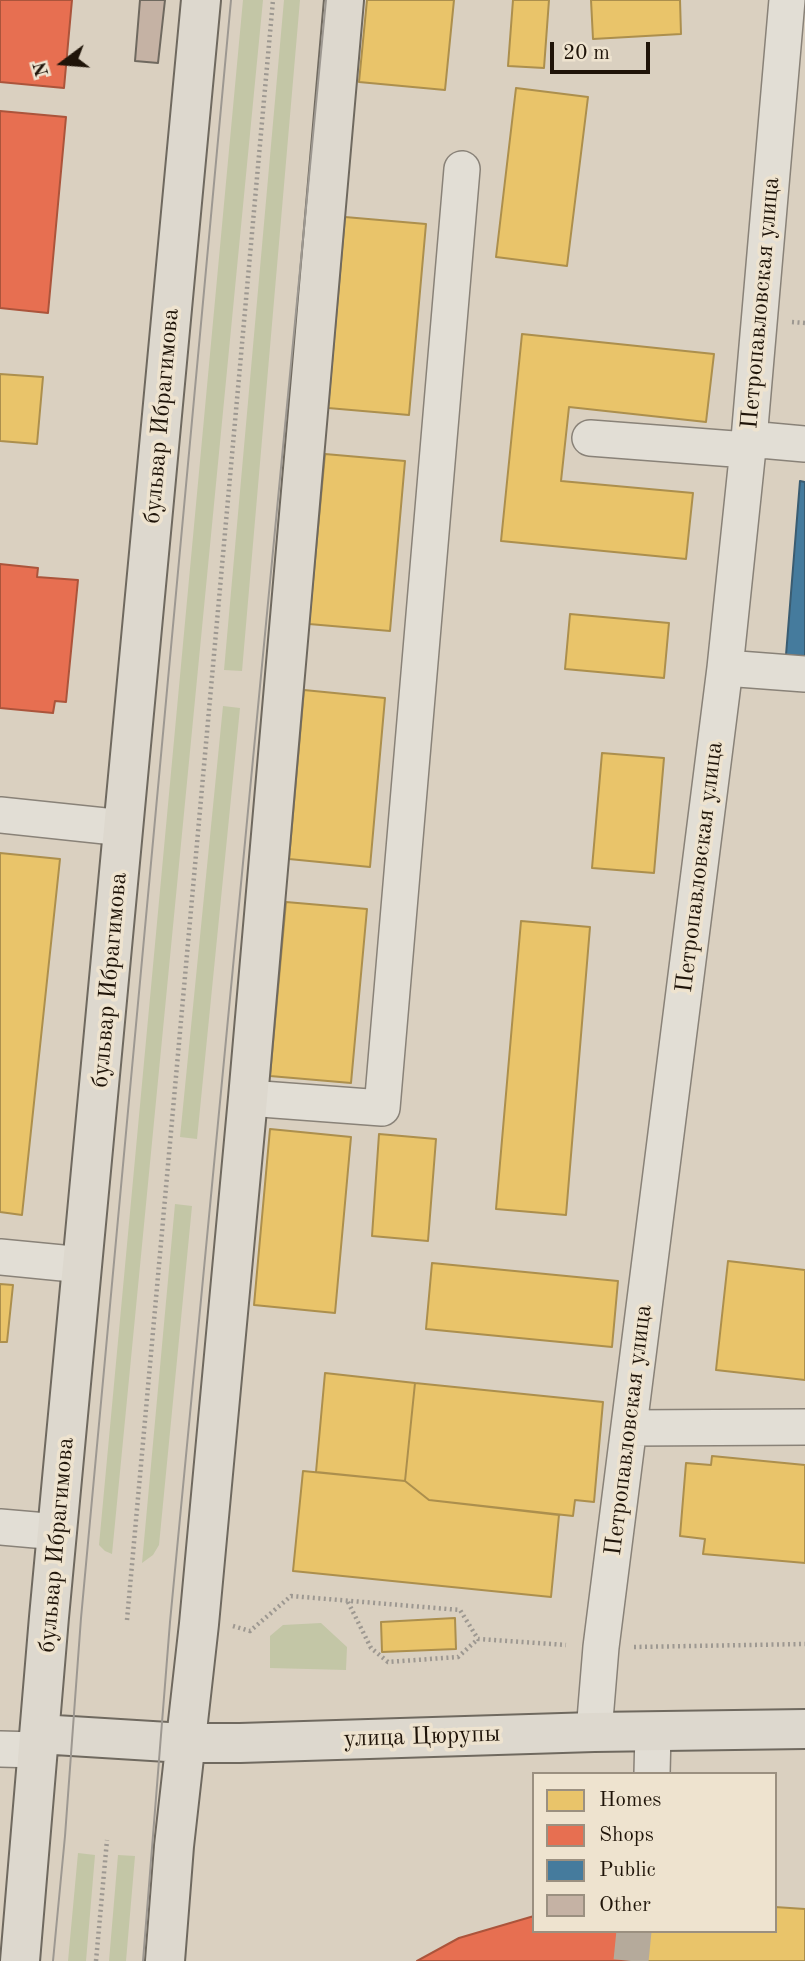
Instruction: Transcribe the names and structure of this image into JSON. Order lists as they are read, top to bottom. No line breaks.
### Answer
{"streets":{"main road":["бульвар Ибрагимова","улица Цюрупы"],"street":["Петропавловская улица"]},"crossings":[["Петропавловская улица","улица Цюрупы"],["бульвар Ибрагимова","улица Цюрупы"]],"legend":["Homes","Shops","Public","Other"],"scale_bar":"20 m","north":"left"}
